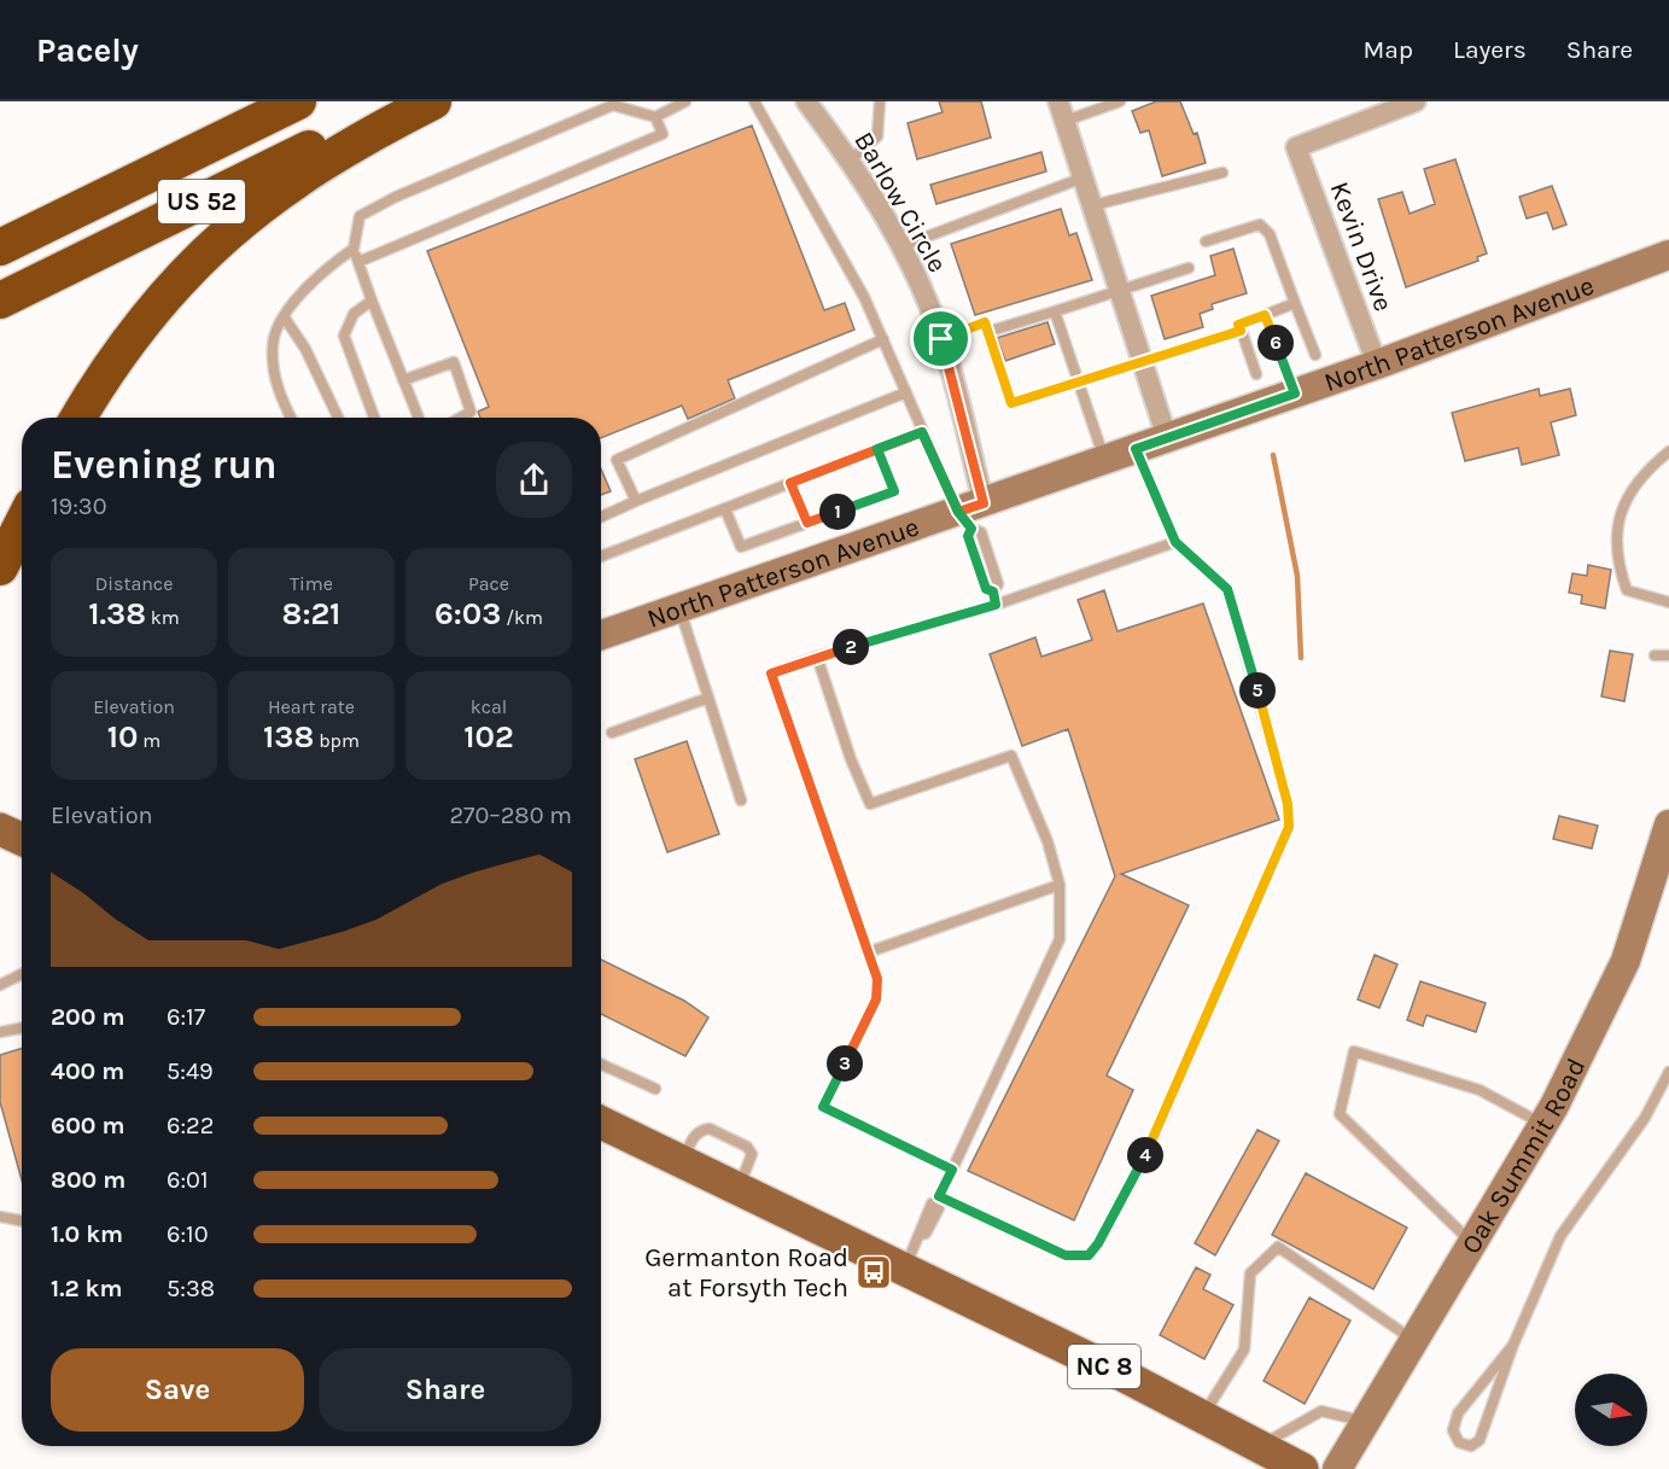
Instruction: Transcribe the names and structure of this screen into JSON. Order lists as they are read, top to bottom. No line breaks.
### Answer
{"streets":{"highway":["US 52"],"main road":["North Patterson Avenue","Oak Summit Road","NC 8"],"street":["Barlow Circle","Kevin Drive"]},"crossings":[["Barlow Circle","North Patterson Avenue"],["Kevin Drive","North Patterson Avenue"]],"places":{"bus stop":["Germanton Road at Forsyth Tech"]},"north":"right","page":{"header":"Pacely","nav":["Map","Layers","Share"],"pins":["6","1","2","5","3","4"],"heading":["Evening run","19:30"],"stats":[["Distance","1.38 km"],["Time","8:21"],["Pace","6:03 /km"],["Elevation","10 m"],["Heart rate","138 bpm"],["kcal","102"]],"chart":["Elevation","270–280 m"],"list":[{"name":"200 m","note":"6:17"},{"name":"400 m","note":"5:49"},{"name":"600 m","note":"6:22"},{"name":"800 m","note":"6:01"},{"name":"1.0 km","note":"6:10"},{"name":"1.2 km","note":"5:38"}],"buttons":["Save","Share"]}}
